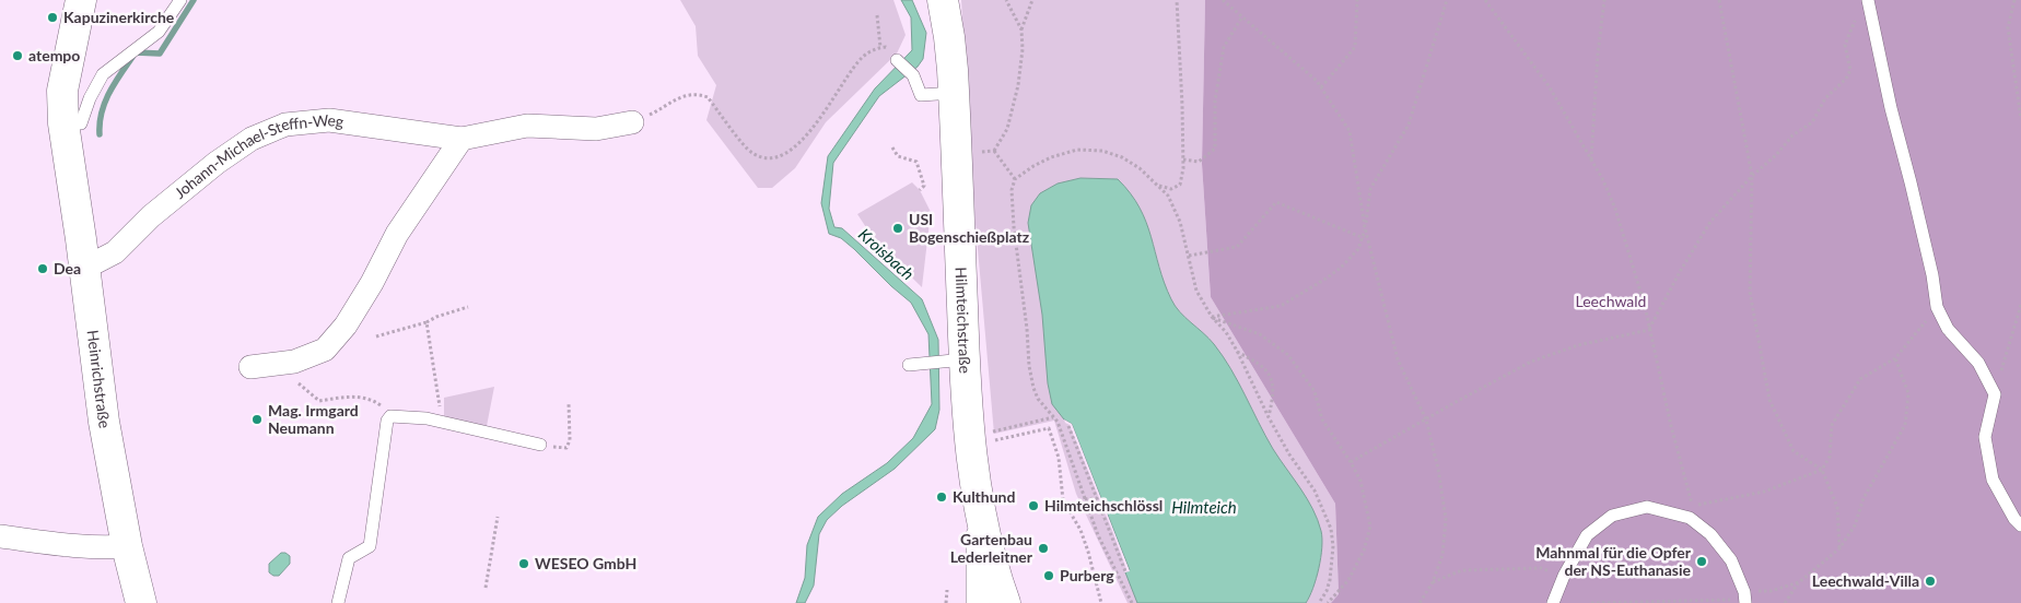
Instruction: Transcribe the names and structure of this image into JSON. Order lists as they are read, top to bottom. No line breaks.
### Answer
{"streets":{"main road":["Hilmteichstraße","Heinrichstraße"],"street":["Johann-Michael-Steffn-Weg"]},"crossings":[["Johann-Michael-Steffn-Weg","Heinrichstraße"]],"water":["Kroisbach","Hilmteich"],"parks":["Leechwald"],"places":["Kapuzinerkirche","atempo","USI Bogenschießplatz","Dea","Mag. Irmgard Neumann","Kulthund","Hilmteichschlössl","Gartenbau Lederleitner","Mahnmal für die Opfer der NS-Euthanasie","WESEO GmbH","Purberg","Leechwald-Villa"]}
